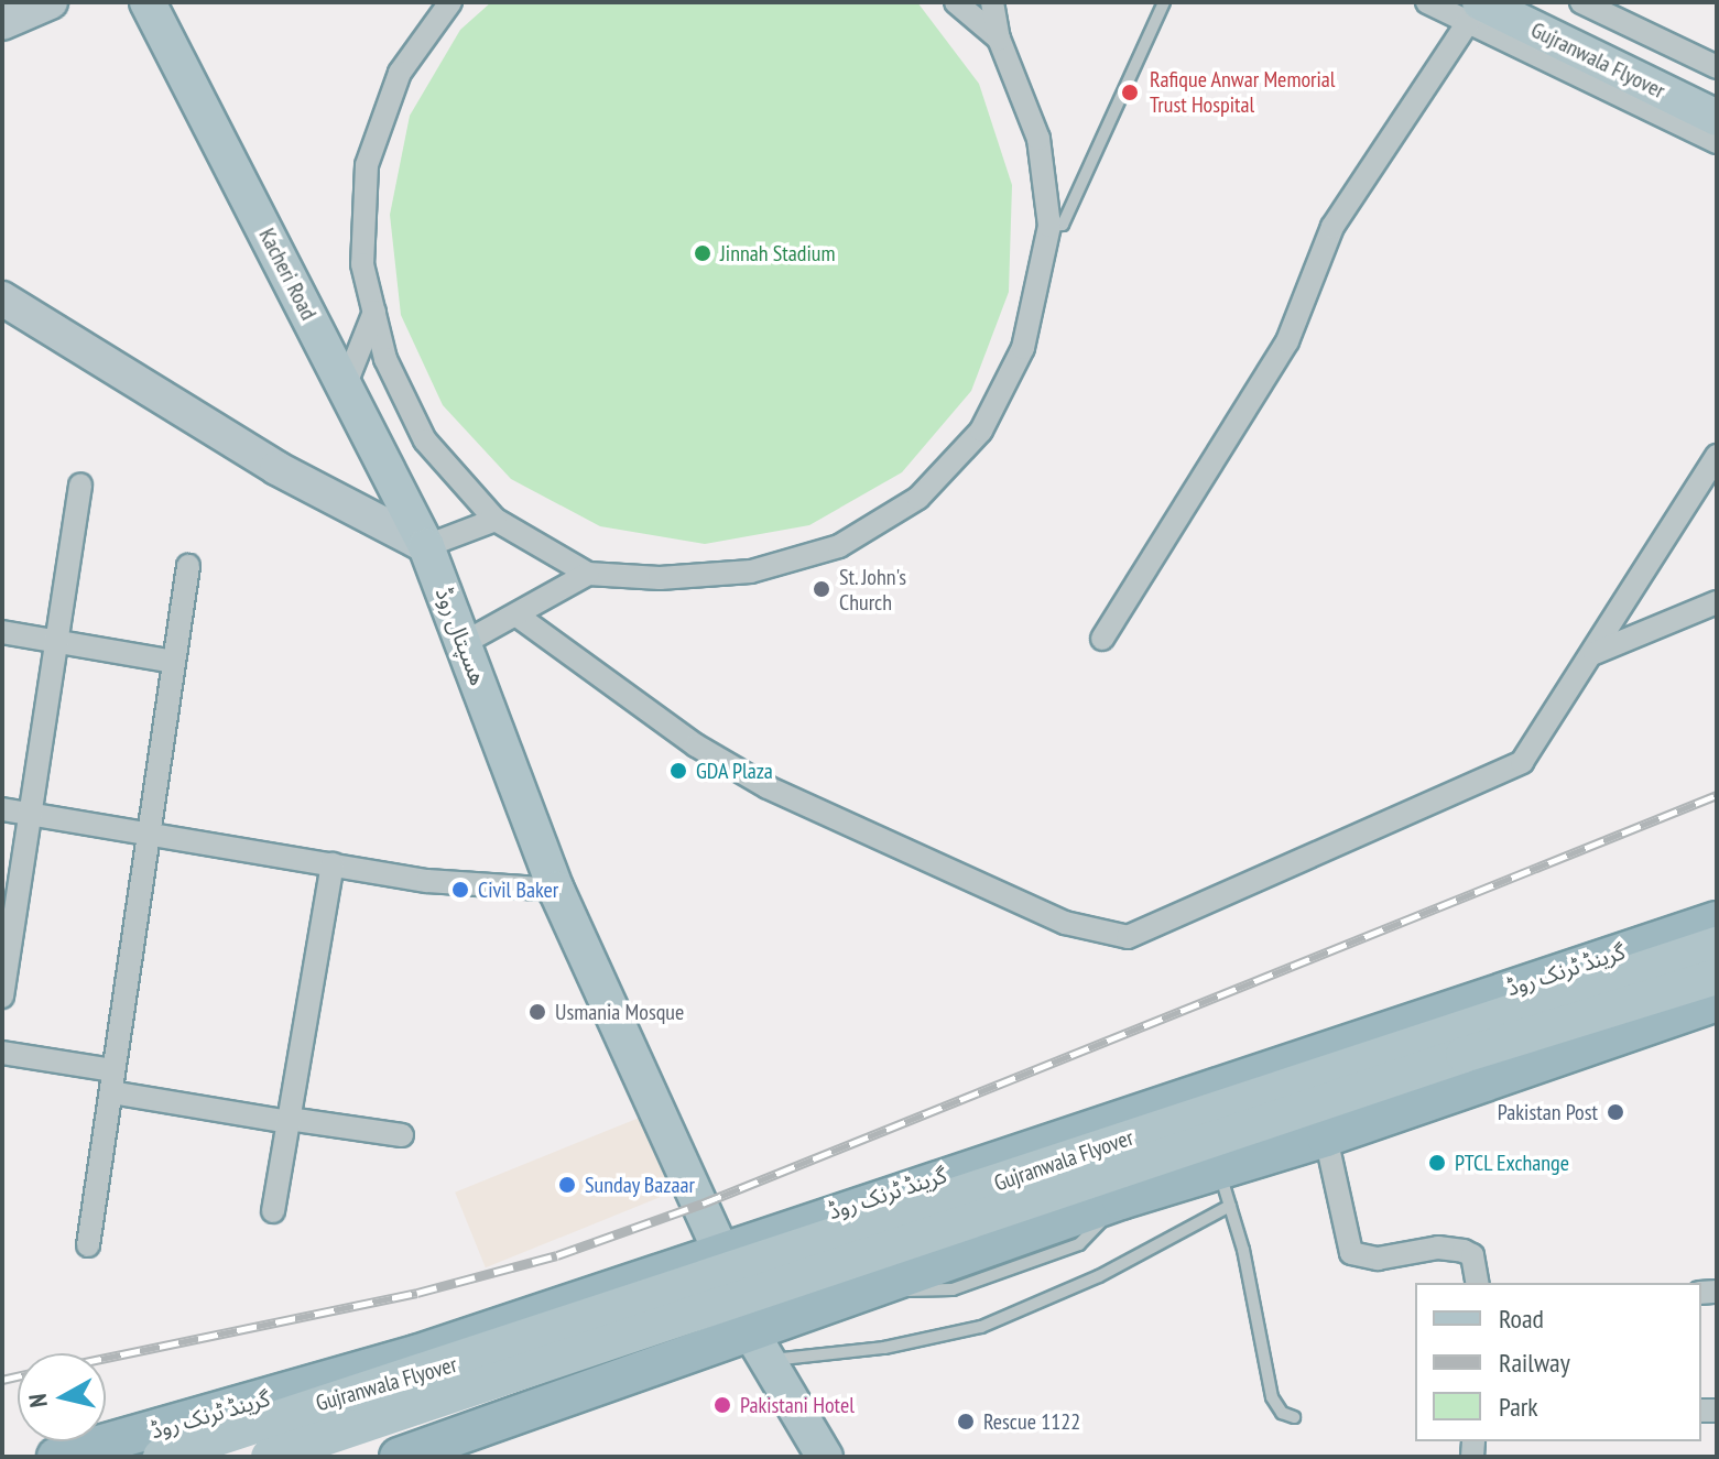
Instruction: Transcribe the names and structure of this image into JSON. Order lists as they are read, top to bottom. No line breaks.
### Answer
{"streets":{"highway":["گرینڈ ٹرنک روڈ"],"main road":["Gujranwala Flyover","Kacheri Road","ھسپتال روڈ"]},"crossings":[["Kacheri Road","ھسپتال روڈ"],["ھسپتال روڈ","گرینڈ ٹرنک روڈ"]],"places":["Rafique Anwar Memorial Trust Hospital","Jinnah Stadium","St. John's Church","GDA Plaza","Civil Baker","Usmania Mosque","Pakistan Post","PTCL Exchange","Sunday Bazaar","Pakistani Hotel","Rescue 1122"],"legend":["Road","Railway","Park"],"north":"left"}
